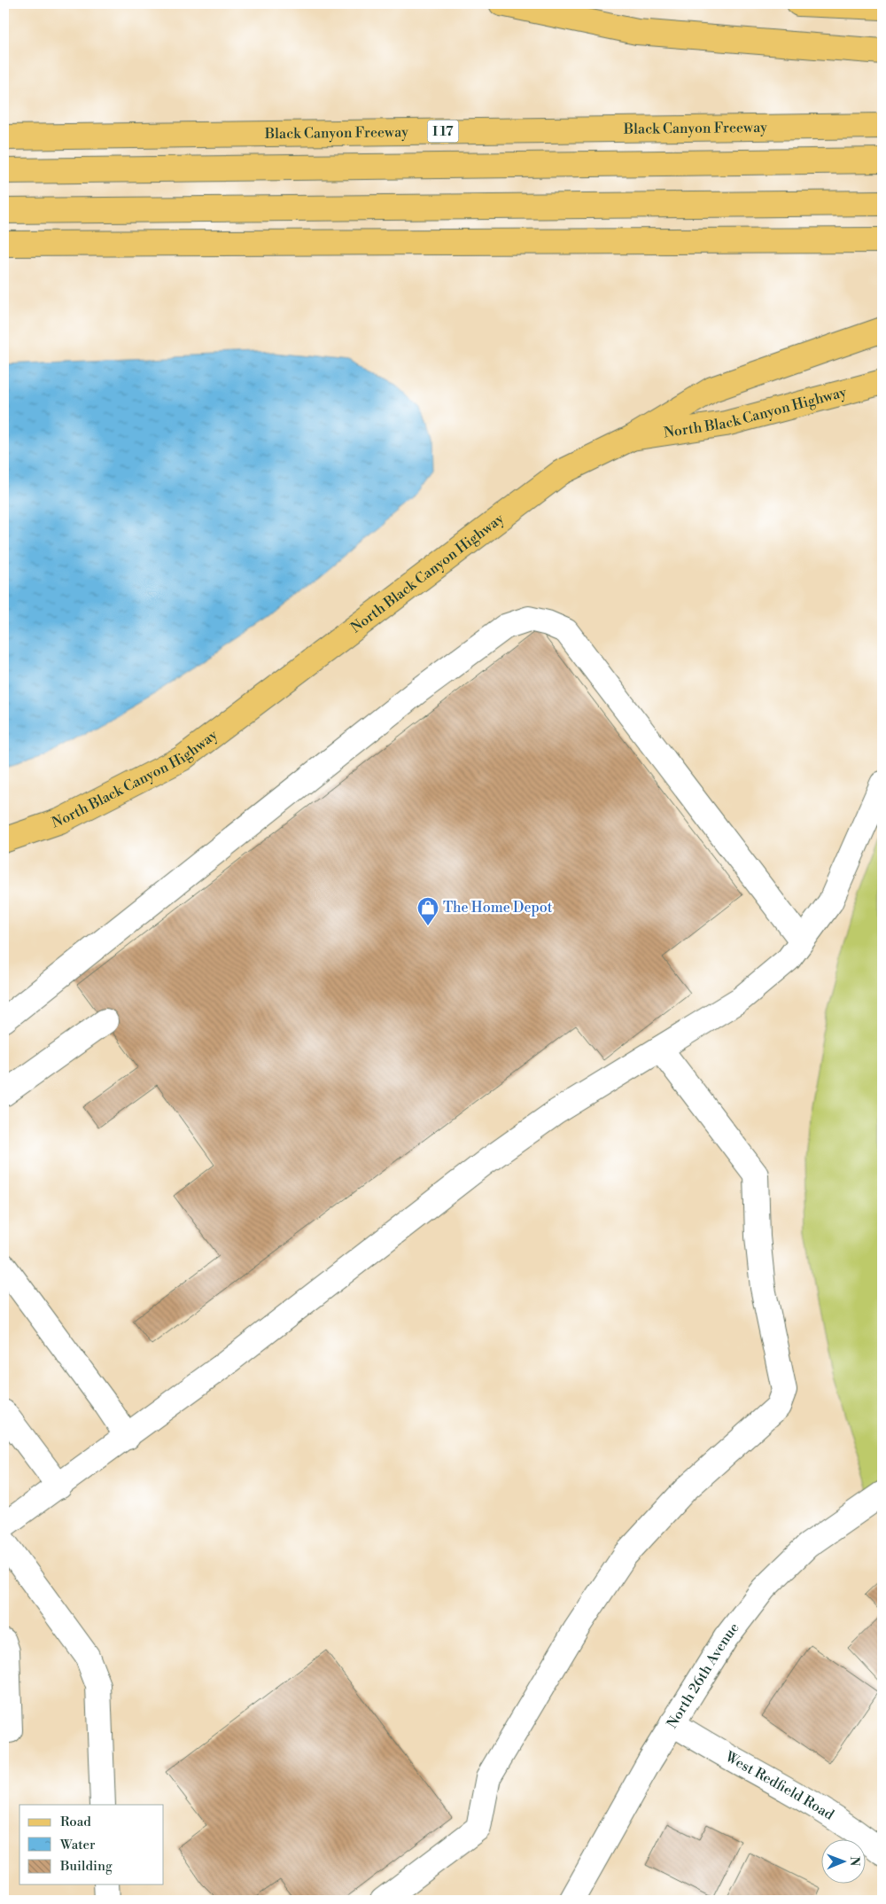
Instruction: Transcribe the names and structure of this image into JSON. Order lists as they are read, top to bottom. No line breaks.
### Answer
{"streets":{"main road":["Black Canyon Freeway","I 17","North Black Canyon Highway"],"street":["North 26th Avenue","West Redfield Road"]},"crossings":[["North 26th Avenue","West Redfield Road"]],"places":{"shop":["The Home Depot"]},"legend":["Road","Water","Building"],"north":"right"}
